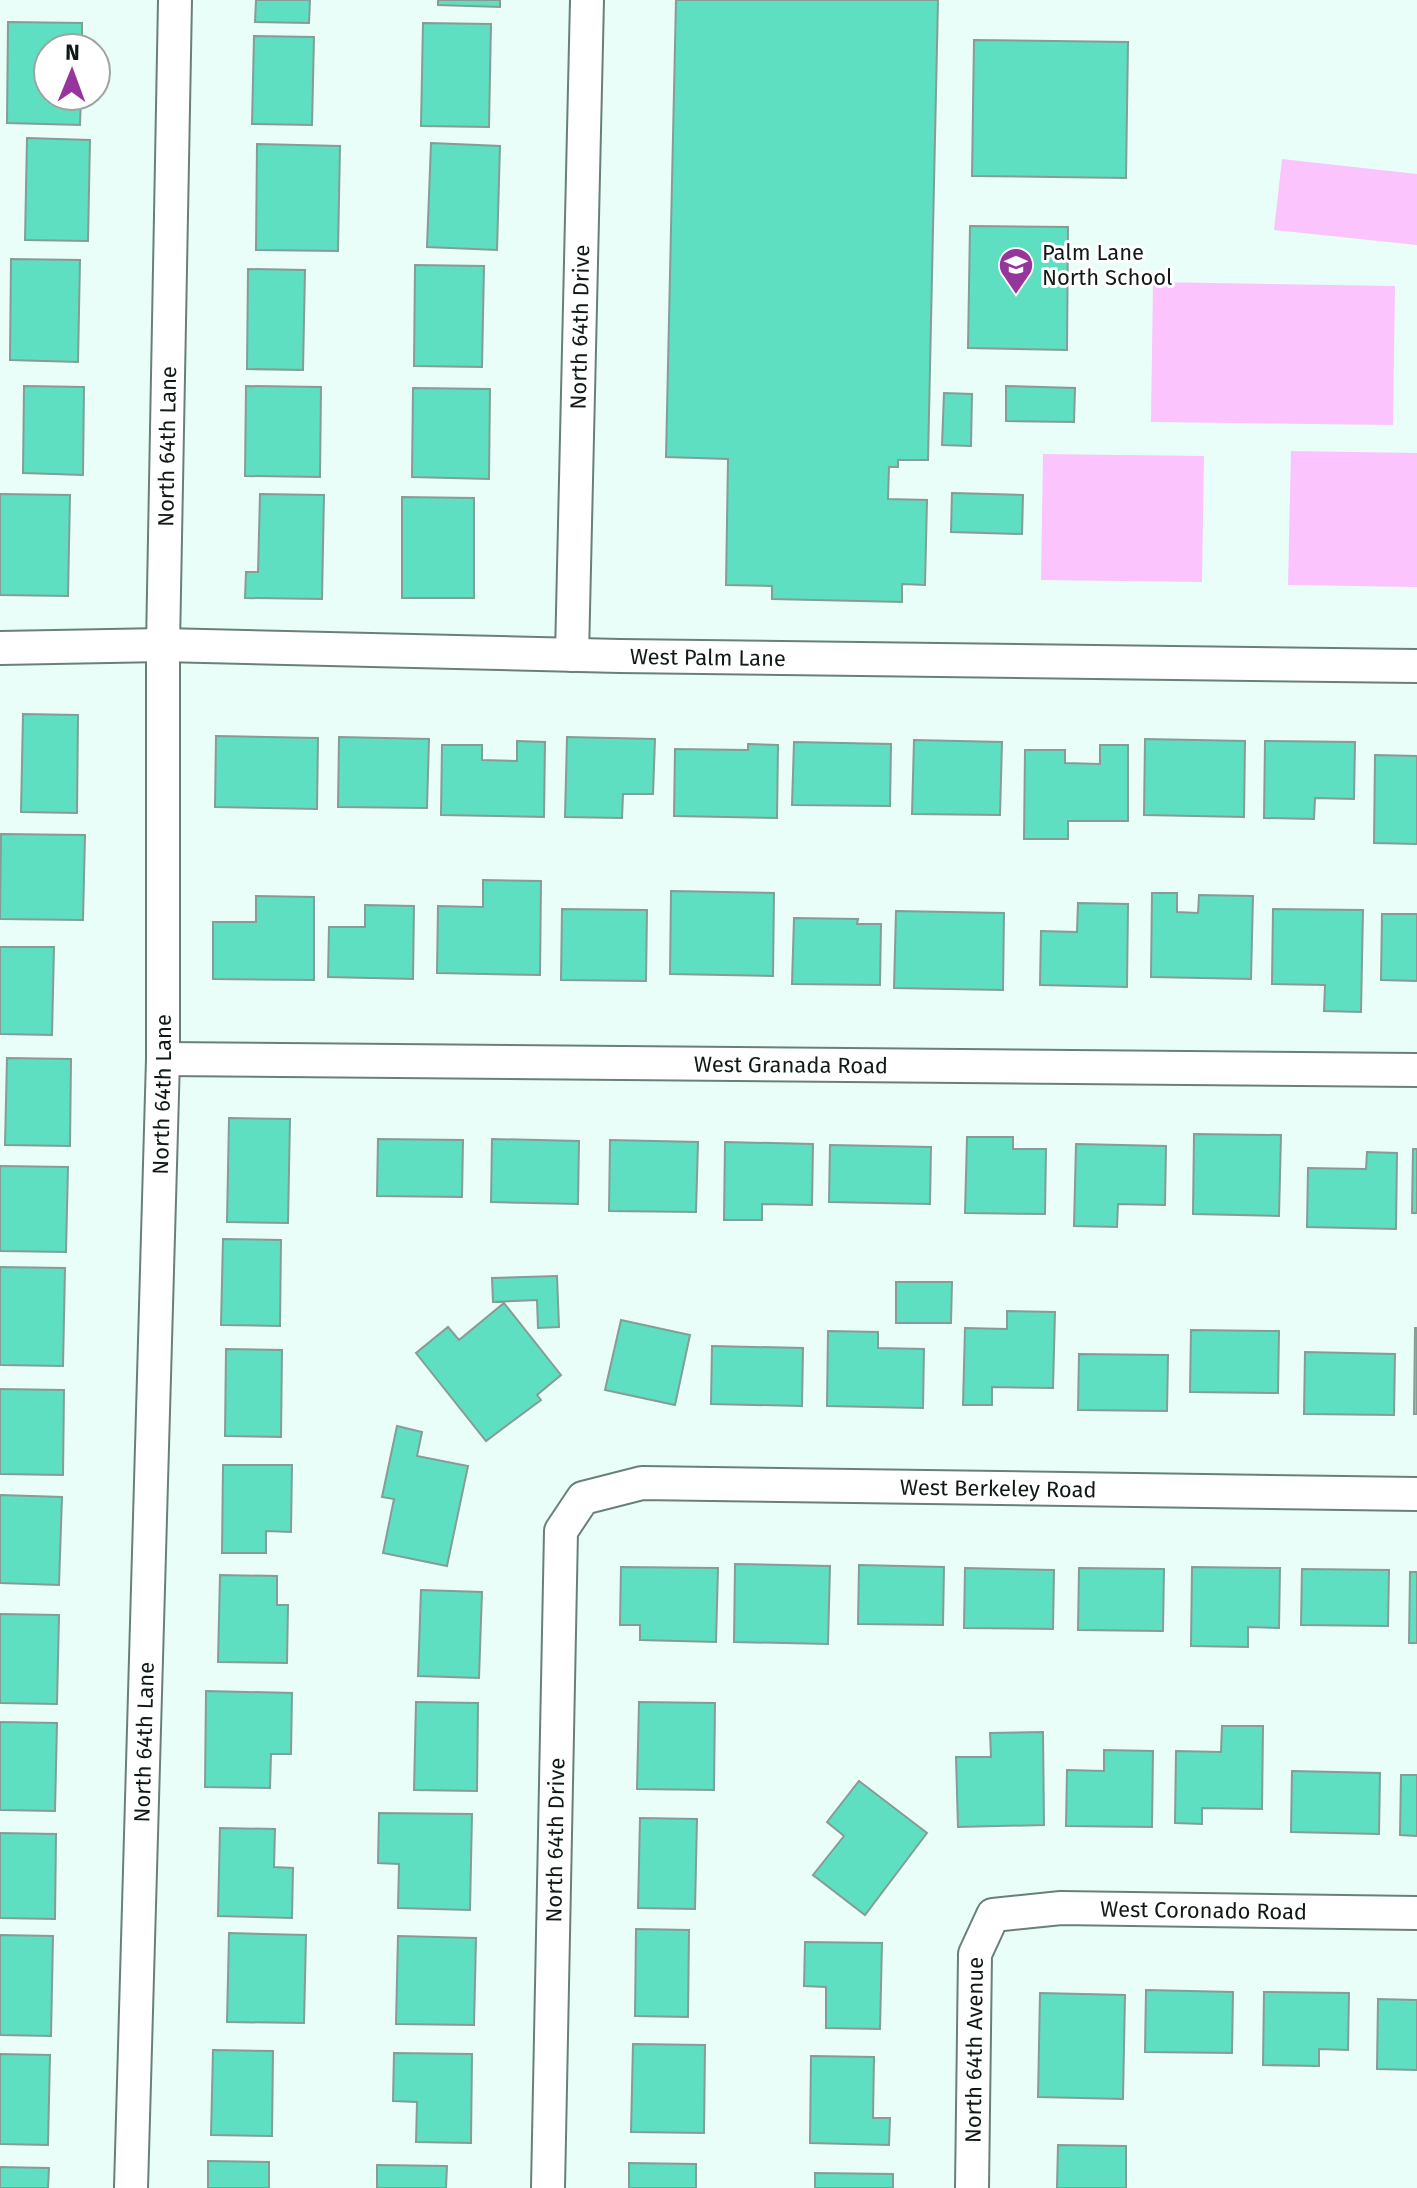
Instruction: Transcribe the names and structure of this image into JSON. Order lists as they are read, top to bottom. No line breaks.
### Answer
{"streets":{"street":["North 64th Drive","North 64th Lane","West Palm Lane","West Granada Road","West Berkeley Road","West Coronado Road","North 64th Avenue"]},"crossings":[["North 64th Drive","West Palm Lane"],["North 64th Drive","West Berkeley Road"],["North 64th Lane","West Palm Lane"],["North 64th Lane","West Granada Road"],["West Coronado Road","North 64th Avenue"]],"places":{"school or university":["Palm Lane North School"]},"north":"top"}
